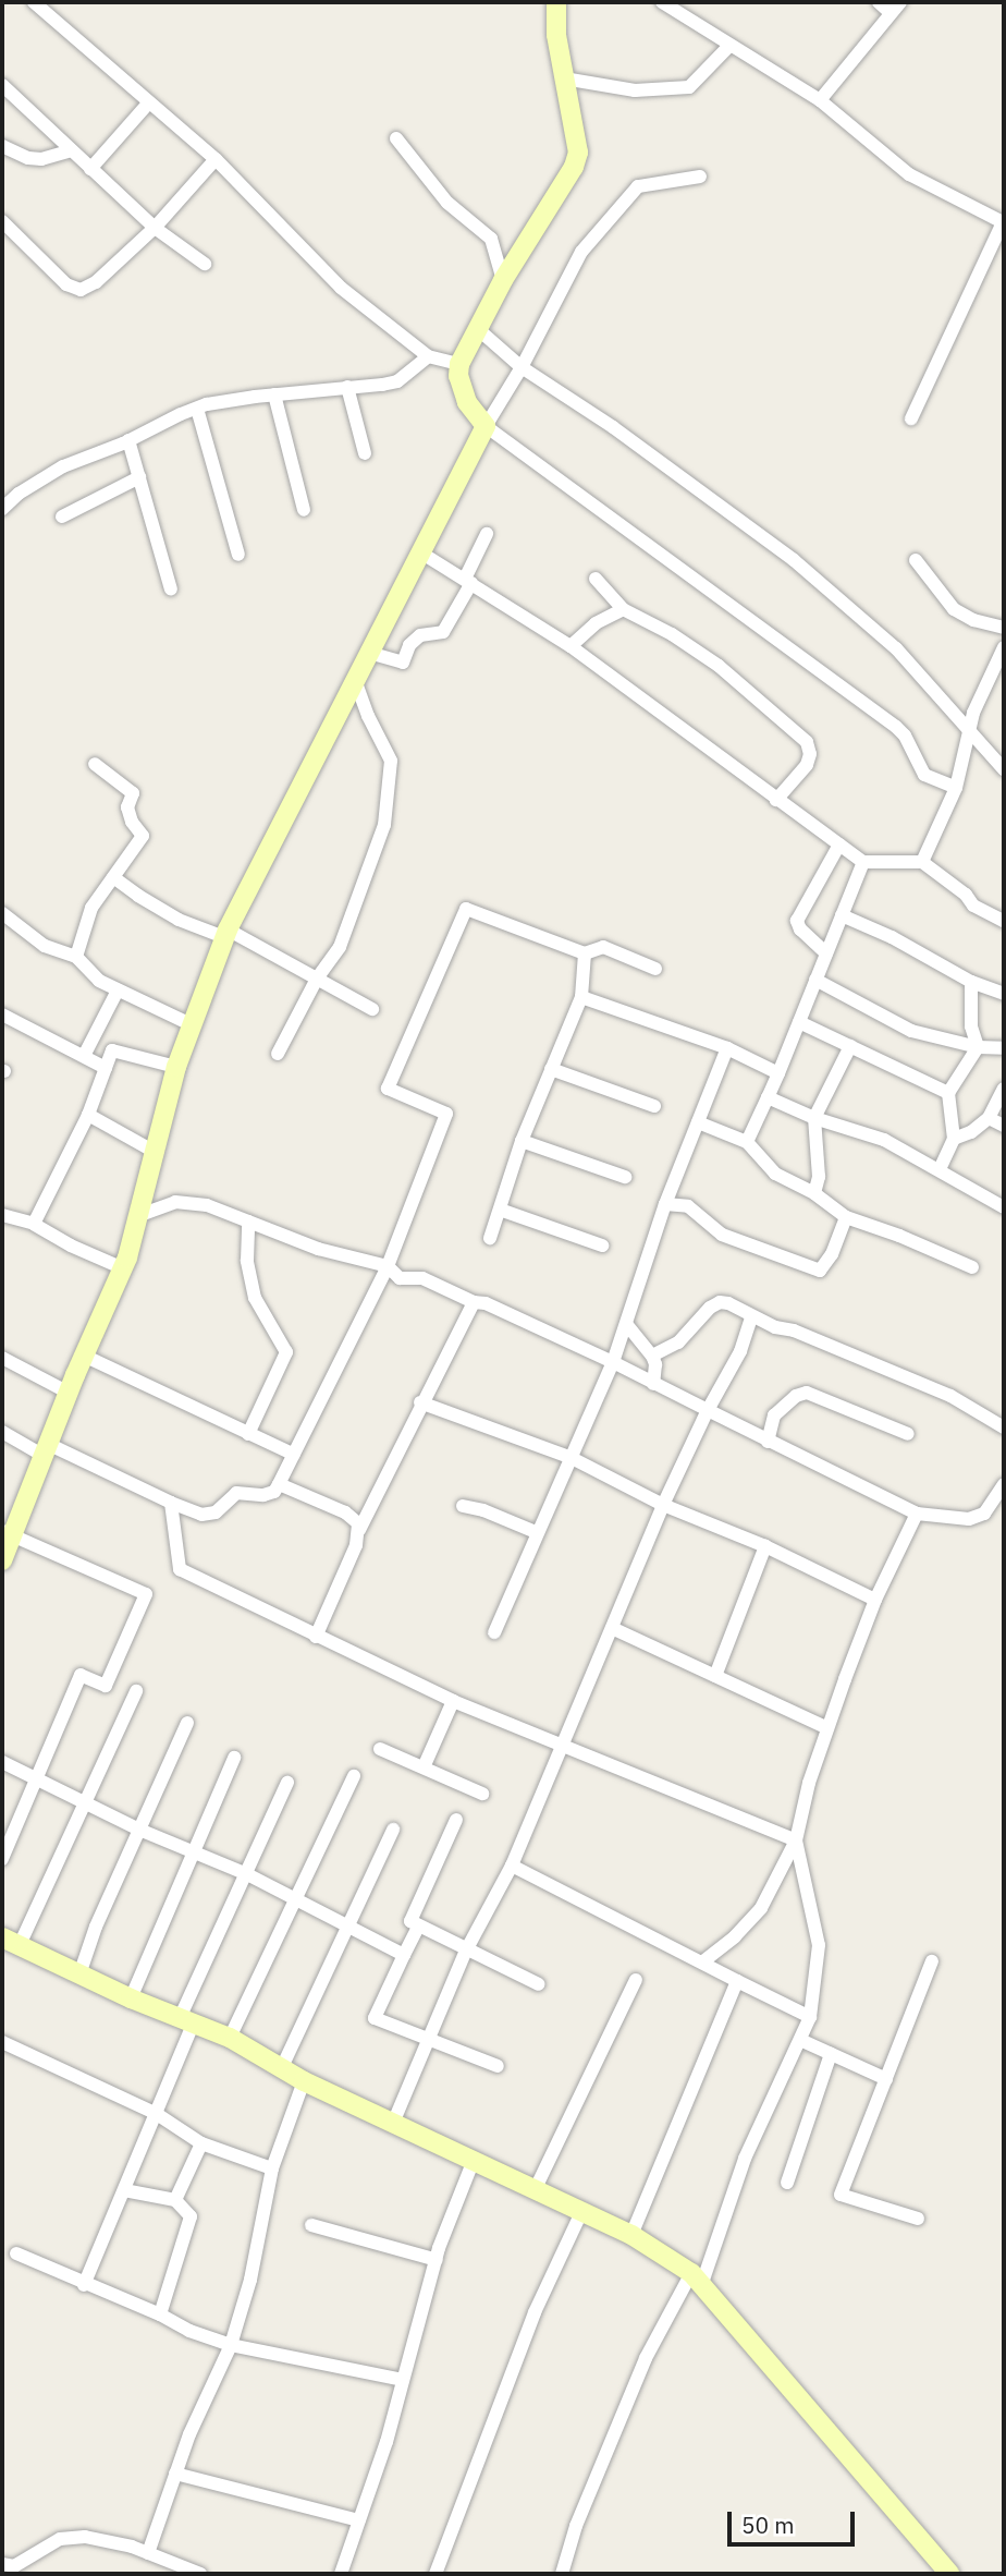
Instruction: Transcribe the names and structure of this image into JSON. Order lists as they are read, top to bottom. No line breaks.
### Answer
{"scale_bar":"50 m"}
